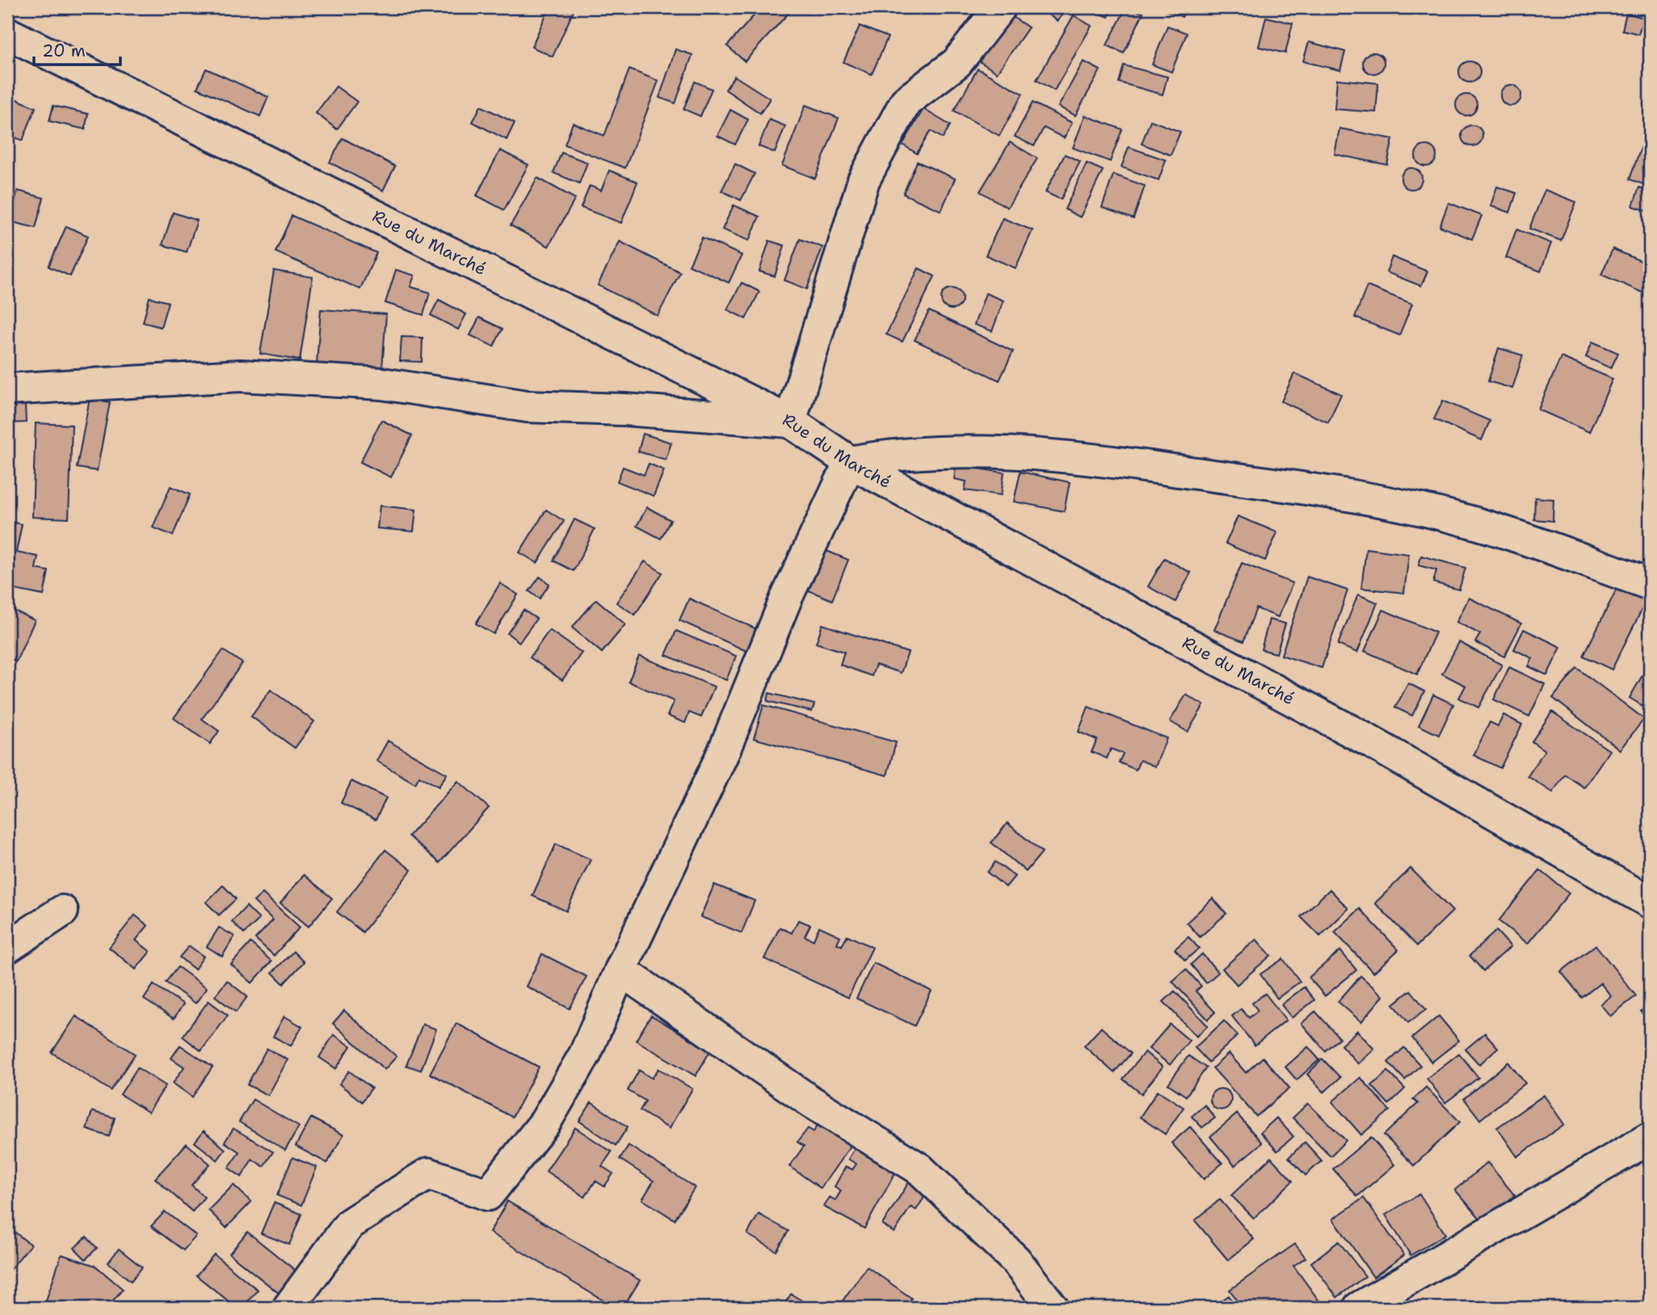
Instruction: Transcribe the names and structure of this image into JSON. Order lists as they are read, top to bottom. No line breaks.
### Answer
{"streets":{"street":["Rue du Marché"]},"scale_bar":"20 m"}
